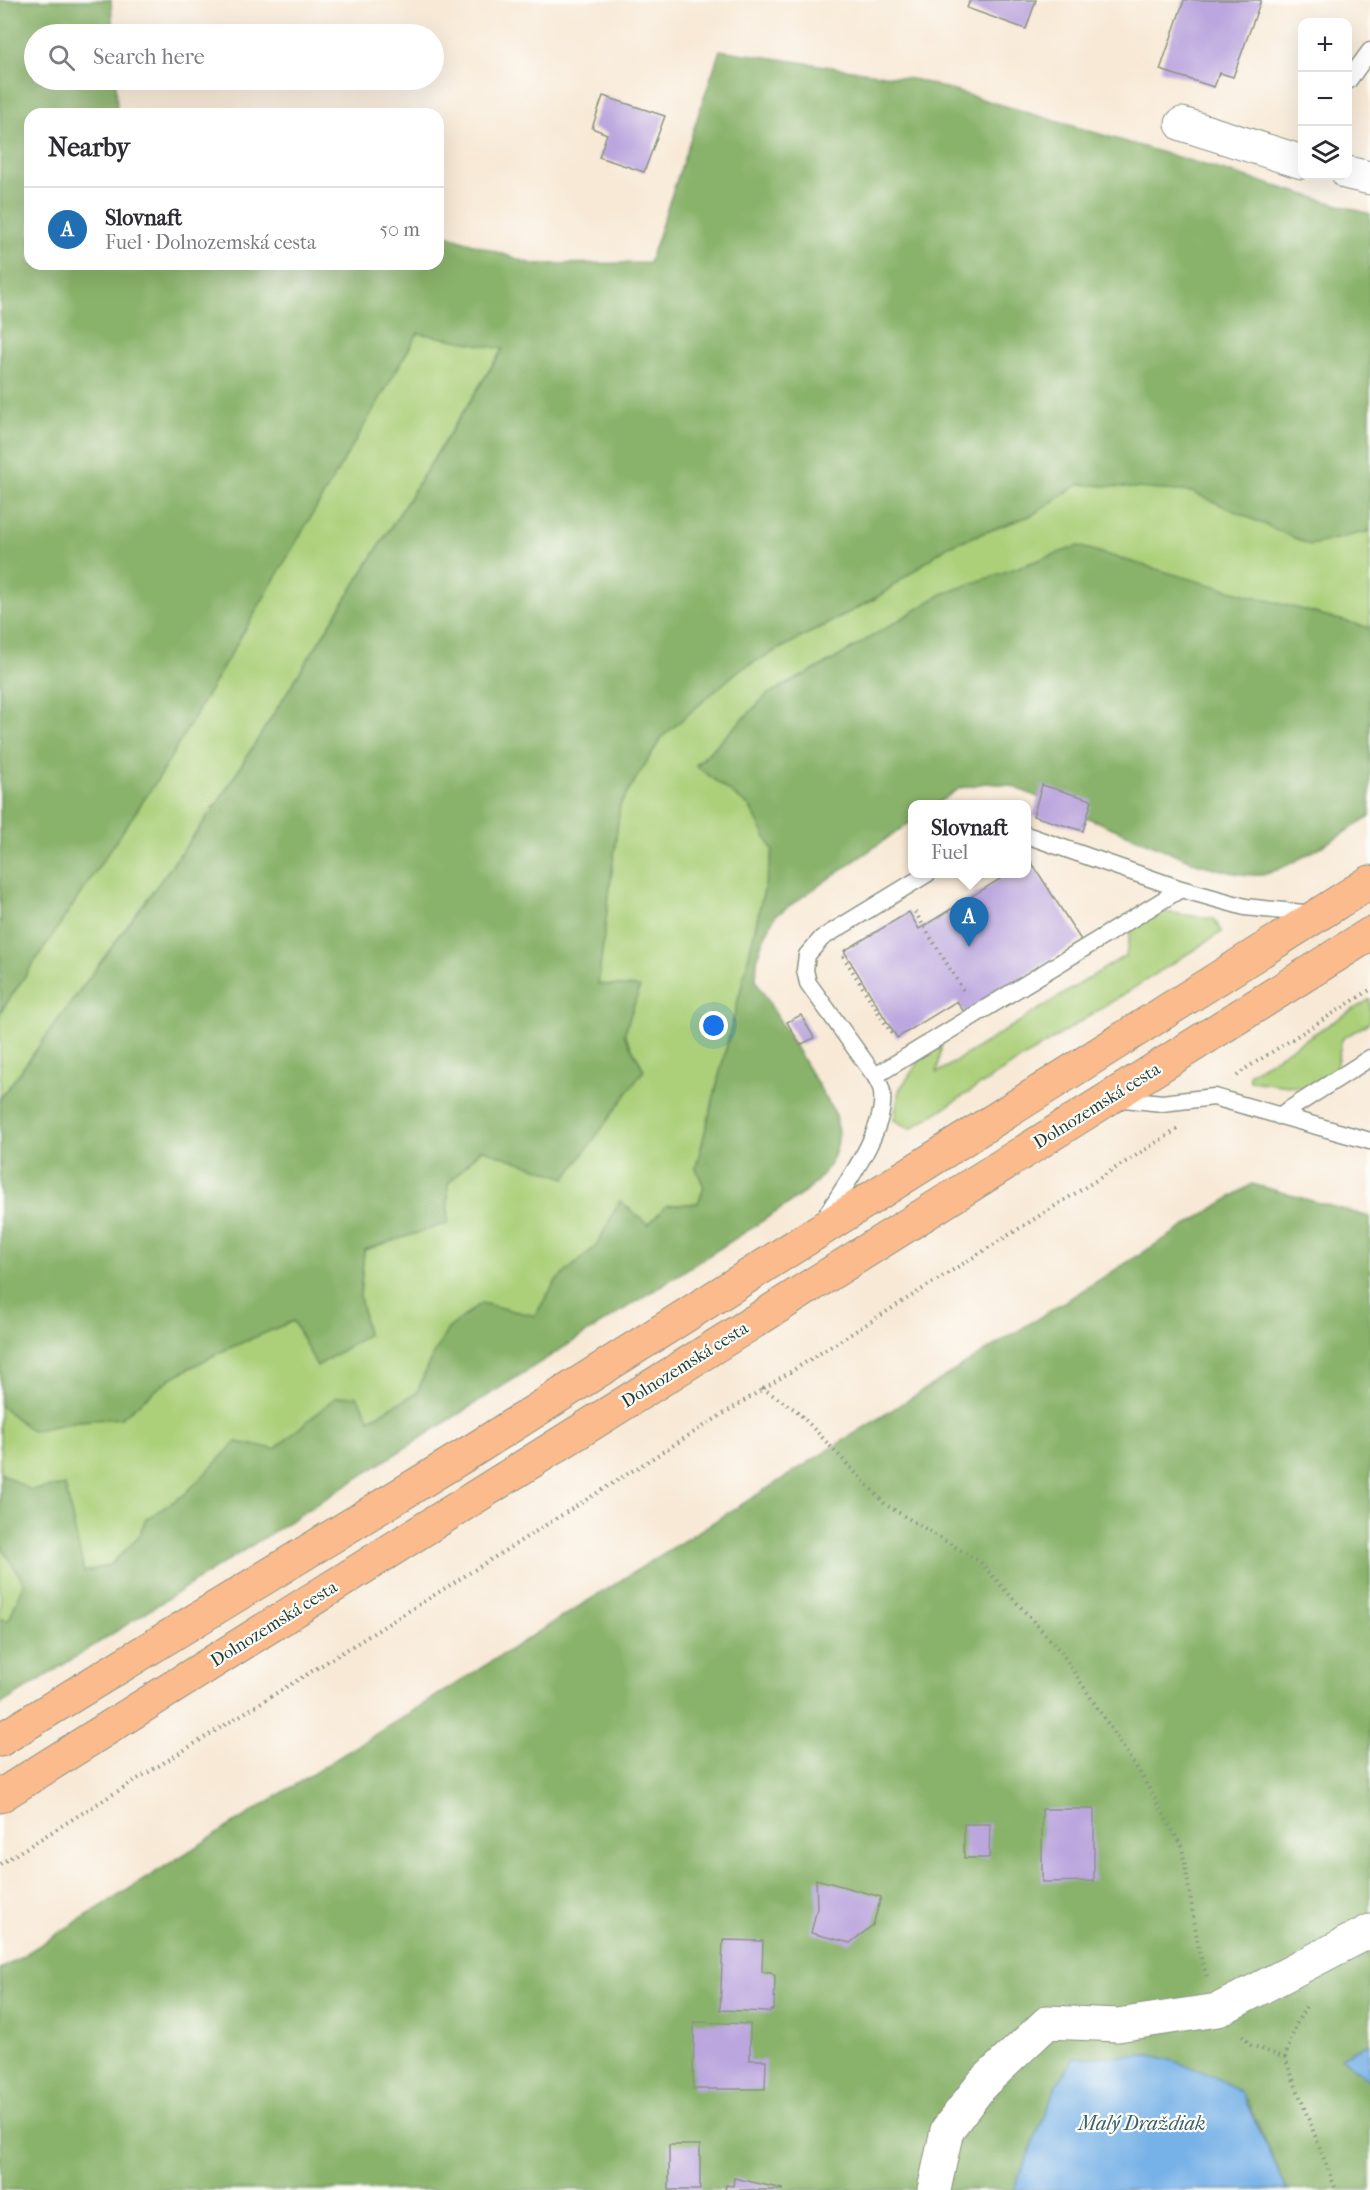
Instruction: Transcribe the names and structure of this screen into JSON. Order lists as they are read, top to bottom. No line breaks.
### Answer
{"streets":{"main road":["Dolnozemská cesta"]},"water":["Malý Draždiak"],"page":{"map_buttons":["+","−"],"search":"Search here","heading":"Nearby","list":[{"mark":"A","name":"Slovnaft","note":"Fuel · Dolnozemská cesta","value":"50 m"}],"popup":["Slovnaft","Fuel"],"pins":"A"}}
